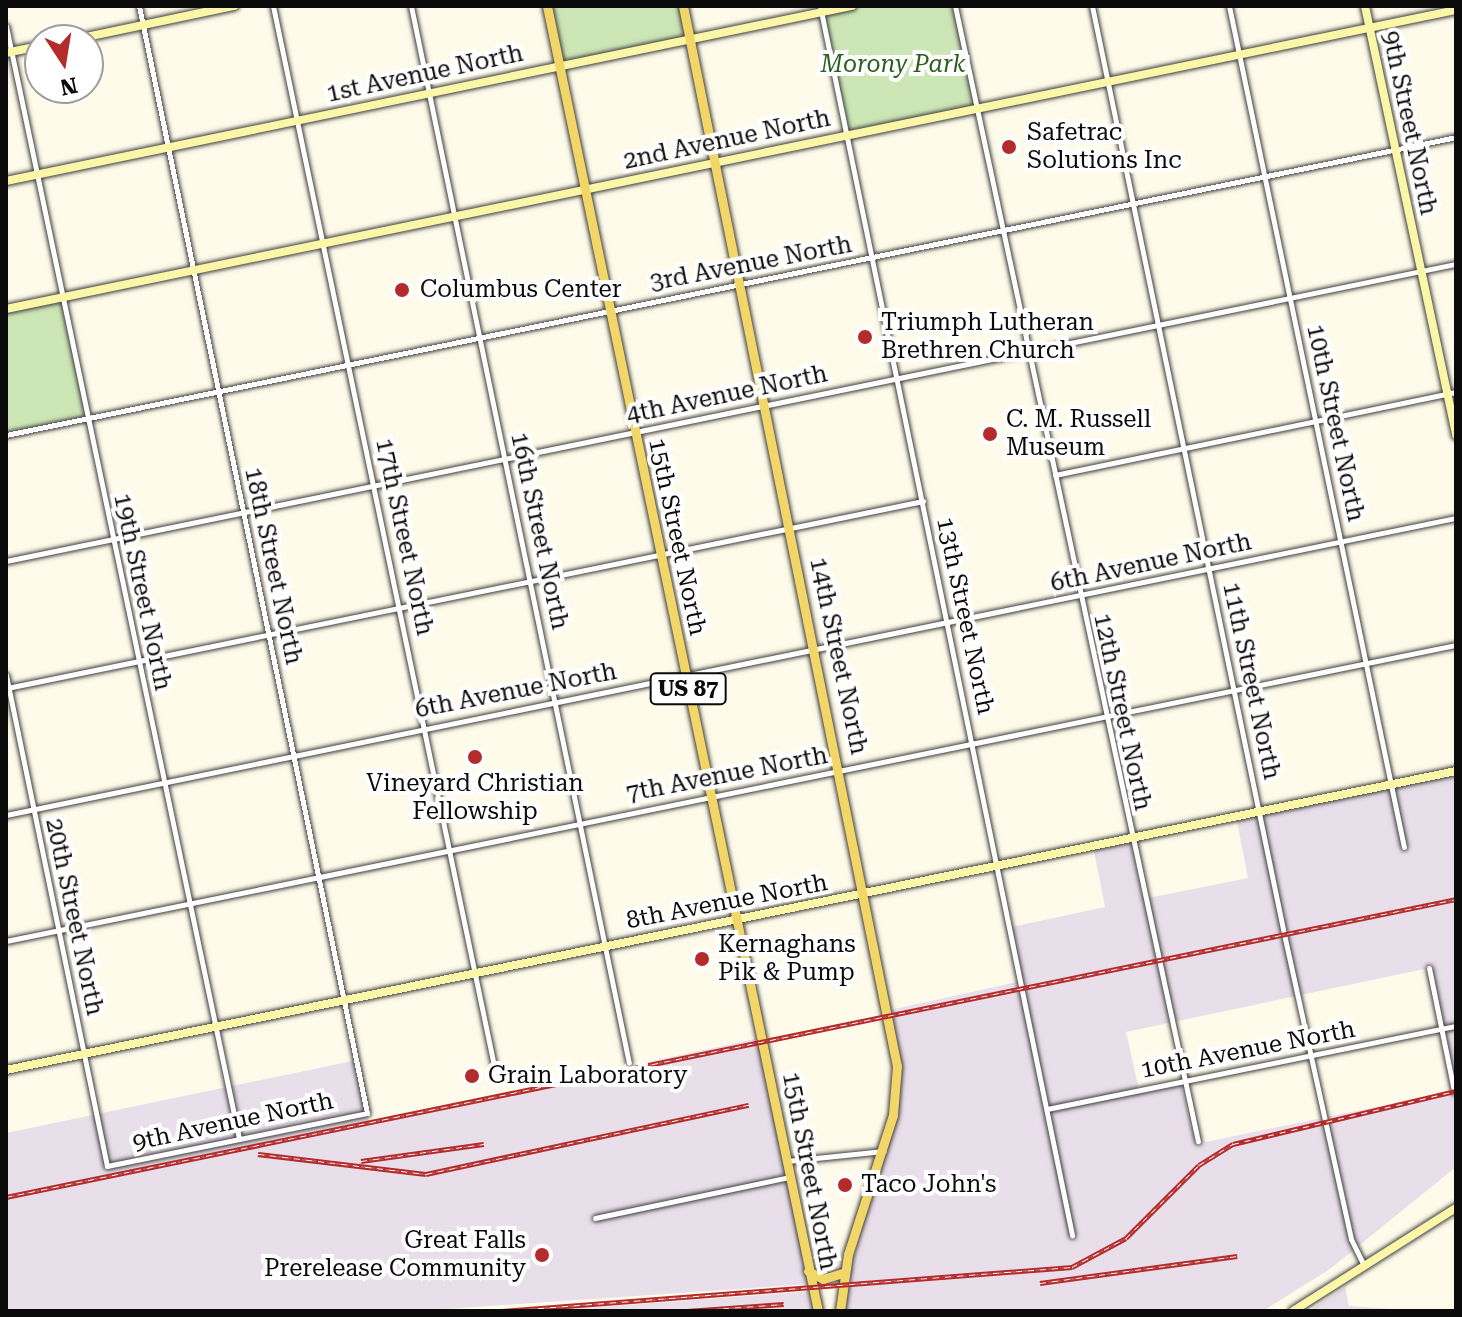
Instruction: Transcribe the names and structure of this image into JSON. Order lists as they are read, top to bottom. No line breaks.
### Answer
{"streets":{"main road":["1st Avenue North","9th Street North","2nd Avenue North","15th Street North","14th Street North","US 87","8th Avenue North"],"street":["3rd Avenue North","4th Avenue North","10th Street North","16th Street North","17th Street North","6th Avenue North","18th Street North","19th Street North","13th Street North","11th Street North","12th Street North","7th Avenue North","20th Street North","10th Avenue North","9th Avenue North"]},"crossings":[["1st Avenue North","16th Street North"],["1st Avenue North","17th Street North"],["1st Avenue North","15th Street North"],["1st Avenue North","18th Street North"],["1st Avenue North","19th Street North"],["1st Avenue North","13th Street North"],["1st Avenue North","14th Street North"],["9th Street North","2nd Avenue North"],["9th Street North","3rd Avenue North"],["9th Street North","4th Avenue North"],["2nd Avenue North","10th Street North"],["2nd Avenue North","16th Street North"],["2nd Avenue North","17th Street North"],["2nd Avenue North","15th Street North"],["2nd Avenue North","18th Street North"],["2nd Avenue North","19th Street North"],["2nd Avenue North","13th Street North"],["2nd Avenue North","14th Street North"],["2nd Avenue North","11th Street North"],["2nd Avenue North","12th Street North"],["3rd Avenue North","10th Street North"],["3rd Avenue North","16th Street North"],["3rd Avenue North","17th Street North"],["3rd Avenue North","15th Street North"],["3rd Avenue North","18th Street North"],["3rd Avenue North","19th Street North"],["3rd Avenue North","13th Street North"],["3rd Avenue North","14th Street North"],["3rd Avenue North","11th Street North"],["3rd Avenue North","12th Street North"],["4th Avenue North","10th Street North"],["4th Avenue North","16th Street North"],["4th Avenue North","17th Street North"],["4th Avenue North","15th Street North"],["4th Avenue North","18th Street North"],["4th Avenue North","19th Street North"],["4th Avenue North","13th Street North"],["4th Avenue North","14th Street North"],["4th Avenue North","11th Street North"],["4th Avenue North","12th Street North"],["10th Street North","6th Avenue North"],["10th Street North","7th Avenue North"],["10th Street North","8th Avenue North"],["16th Street North","6th Avenue North"],["16th Street North","7th Avenue North"],["16th Street North","8th Avenue North"],["17th Street North","6th Avenue North"],["17th Street North","7th Avenue North"],["17th Street North","8th Avenue North"],["15th Street North","6th Avenue North"],["15th Street North","7th Avenue North"],["15th Street North","8th Avenue North"],["6th Avenue North","18th Street North"],["6th Avenue North","19th Street North"],["6th Avenue North","13th Street North"],["6th Avenue North","14th Street North"],["6th Avenue North","11th Street North"],["6th Avenue North","12th Street North"],["6th Avenue North","20th Street North"],["18th Street North","7th Avenue North"],["18th Street North","8th Avenue North"],["18th Street North","9th Avenue North"],["19th Street North","7th Avenue North"],["19th Street North","8th Avenue North"],["19th Street North","9th Avenue North"],["13th Street North","7th Avenue North"],["13th Street North","8th Avenue North"],["13th Street North","10th Avenue North"],["14th Street North","7th Avenue North"],["14th Street North","8th Avenue North"],["11th Street North","7th Avenue North"],["11th Street North","8th Avenue North"],["11th Street North","10th Avenue North"],["12th Street North","7th Avenue North"],["12th Street North","8th Avenue North"],["12th Street North","10th Avenue North"],["7th Avenue North","20th Street North"],["8th Avenue North","20th Street North"],["20th Street North","9th Avenue North"]],"parks":["Morony Park"],"places":["Safetrac Solutions Inc","Columbus Center","Triumph Lutheran Brethren Church","C. M. Russell Museum","Vineyard Christian Fellowship","Kernaghans Pik & Pump","Grain Laboratory","Taco John's","Great Falls Prerelease Community"],"north":"bottom"}
